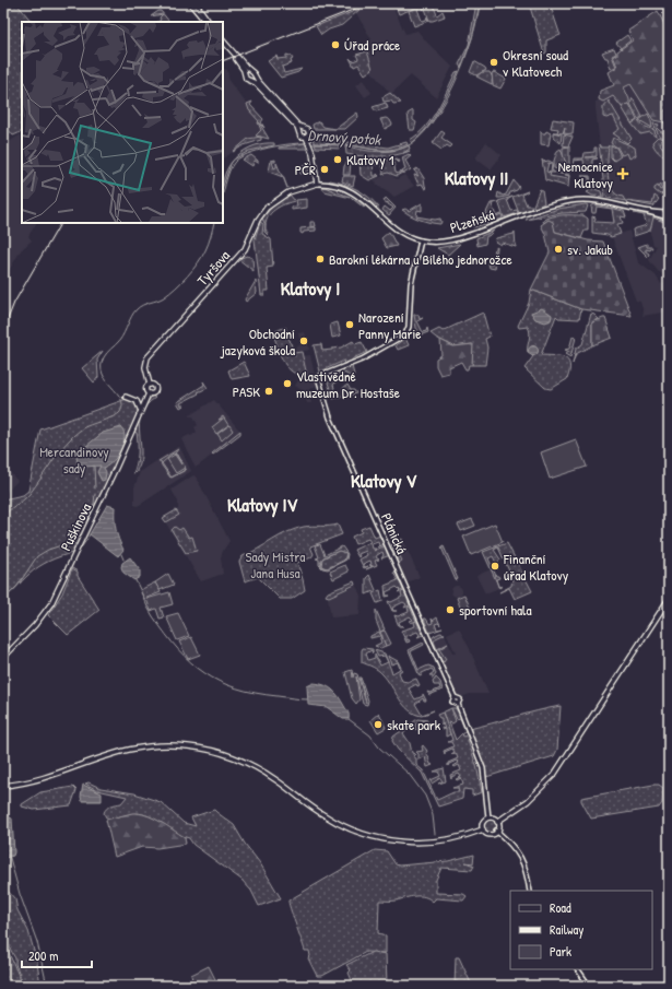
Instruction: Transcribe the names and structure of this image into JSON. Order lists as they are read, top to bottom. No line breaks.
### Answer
{"streets":{"main road":["Plzeňská","Tyršova","Puškinova","Plánická"]},"crossings":[["Plzeňská","Tyršova"],["Plzeňská","Plánická"],["Tyršova","Puškinova"]],"districts":["Klatovy II","Klatovy I","Klatovy V","Klatovy IV"],"water":["Drnový potok"],"parks":["Mercandinovy sady","Sady Mistra Jana Husa"],"places":{"other":["Úřad práce","Okresní soud v Klatovech","Klatovy 1","PČR","sv. Jakub","Barokní lékárna u Bílého jednorožce","Narození Panny Marie","Obchodní jazyková škola","Vlastivědné muzeum Dr. Hostaše","PASK","Finanční úřad Klatovy","sportovní hala","skate park"],"health":["Nemocnice Klatovy"]},"legend":["Road","Railway","Park"],"scale_bar":"200 m"}
